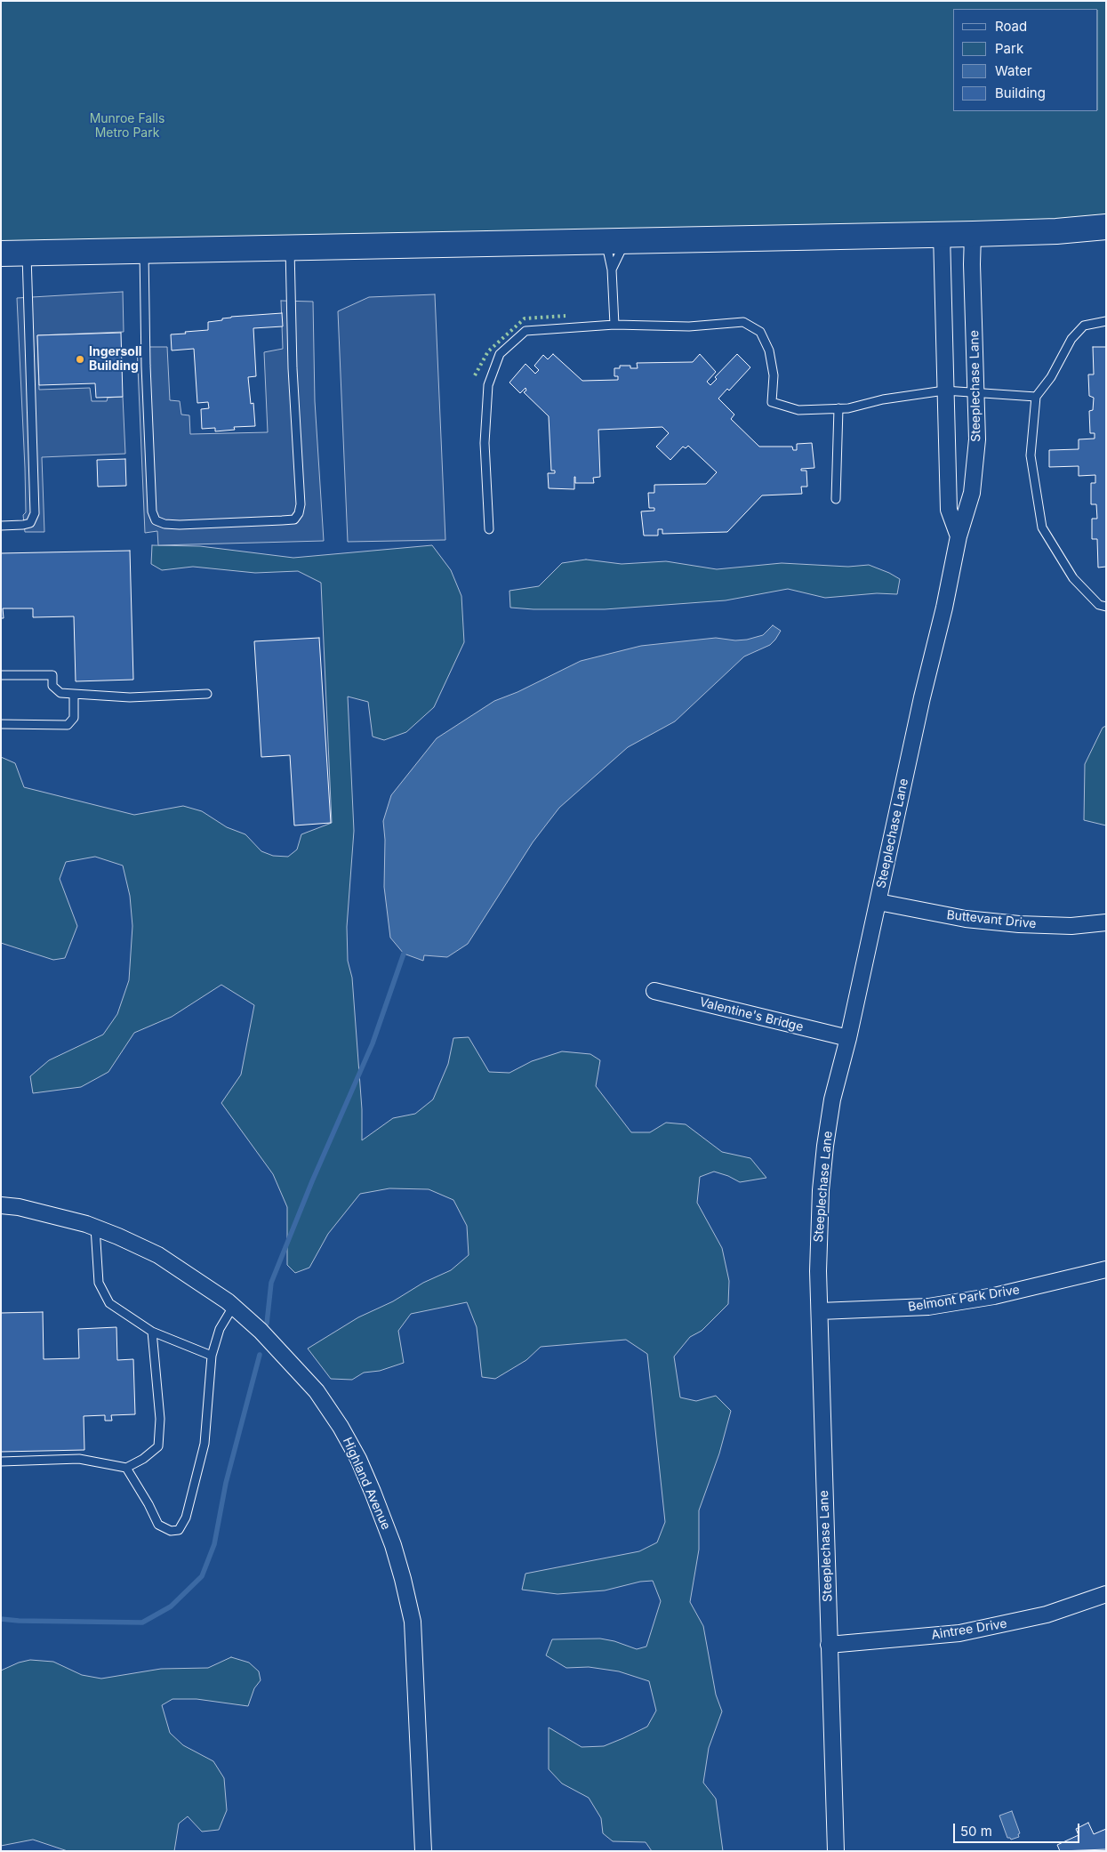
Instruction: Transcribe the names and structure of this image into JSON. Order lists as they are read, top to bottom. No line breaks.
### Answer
{"streets":{"street":["Steeplechase Lane","Buttevant Drive","Valentine's Bridge","Belmont Park Drive","Highland Avenue","Aintree Drive"]},"crossings":[["Steeplechase Lane","Buttevant Drive"],["Steeplechase Lane","Valentine's Bridge"],["Steeplechase Lane","Belmont Park Drive"],["Steeplechase Lane","Aintree Drive"]],"parks":["Munroe Falls Metro Park"],"places":["Ingersoll Building"],"legend":["Road","Park","Water","Building"],"scale_bar":"50 m"}
